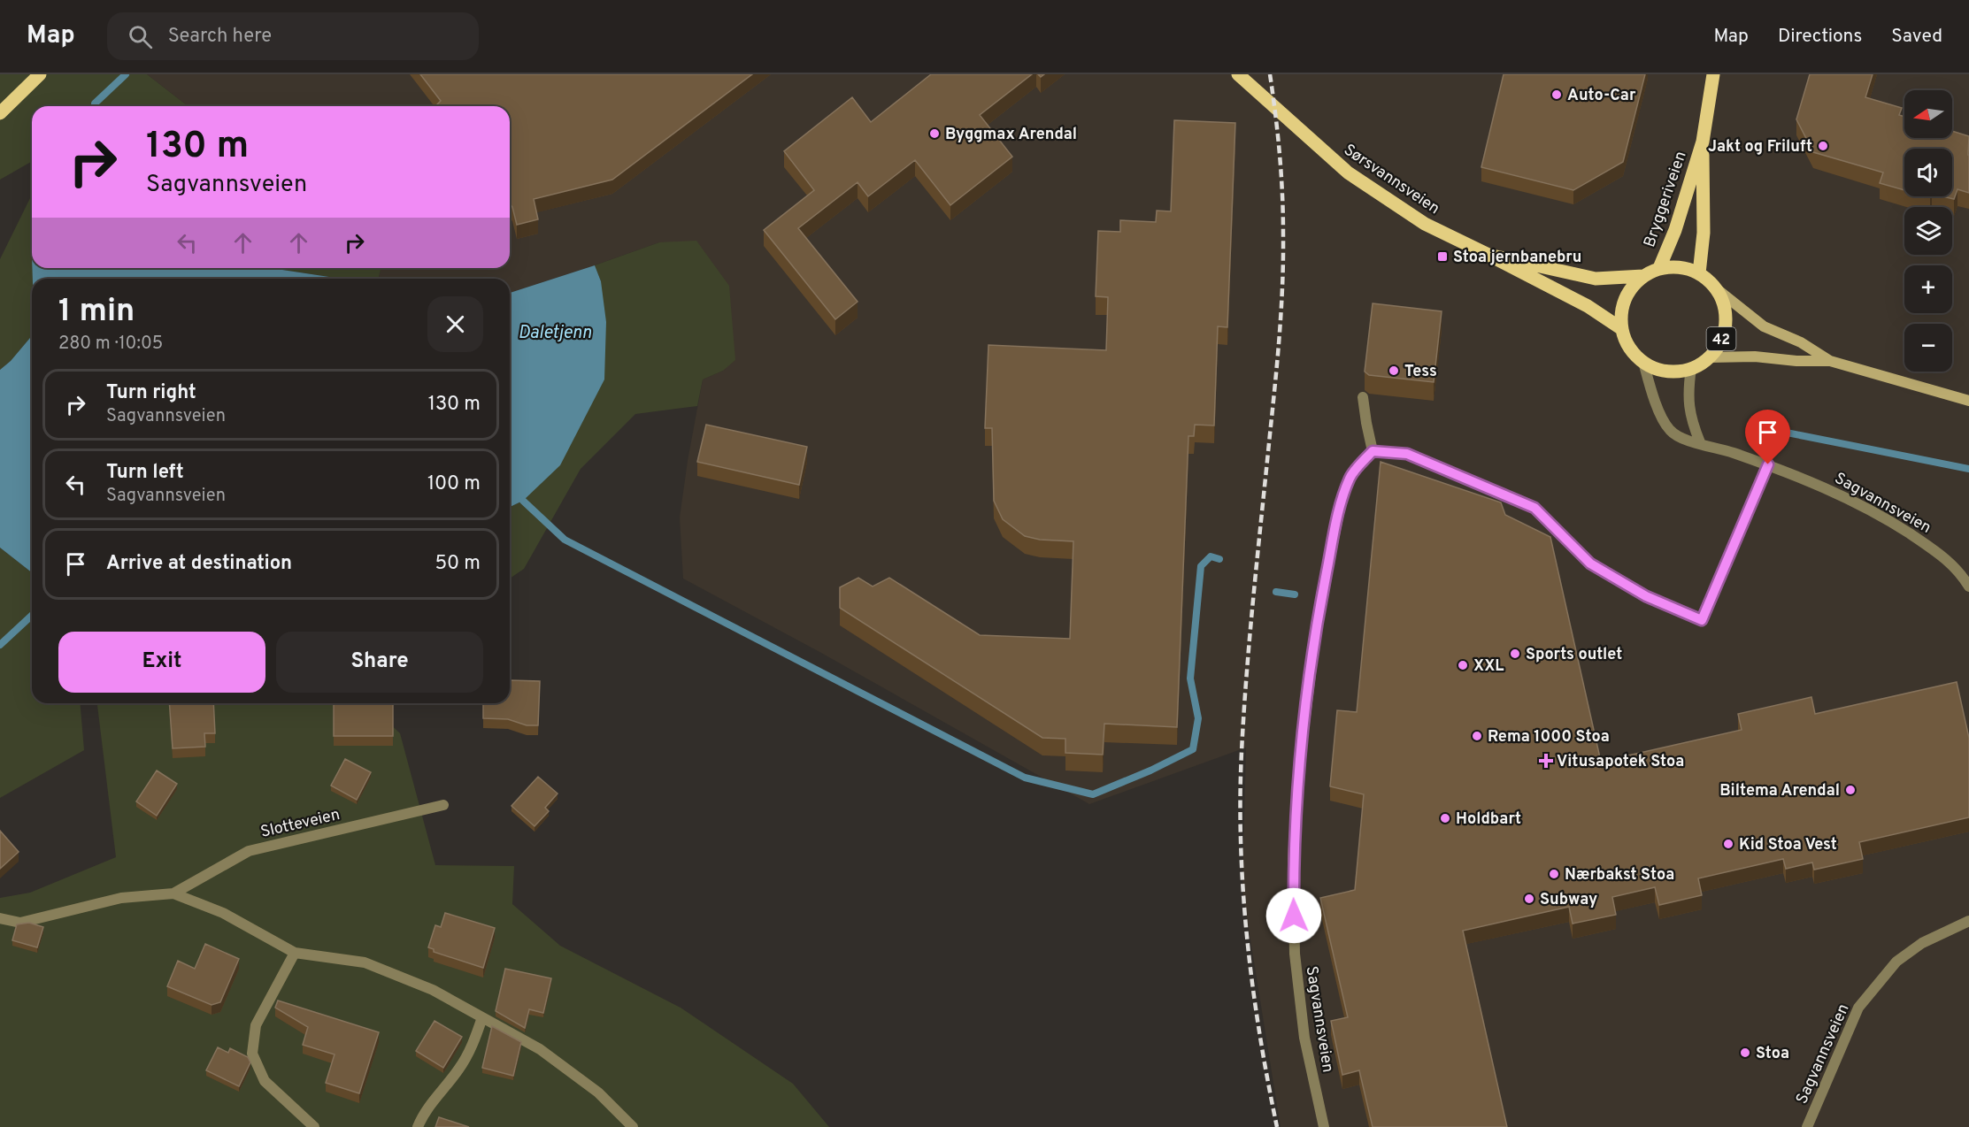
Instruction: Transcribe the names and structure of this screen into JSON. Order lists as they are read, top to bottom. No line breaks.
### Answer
{"streets":{"main road":["Sørsvannsveien","Bryggeriveien","42"],"street":["Sagvannsveien","Slotteveien"]},"crossings":[["Sørsvannsveien","Bryggeriveien"],["Sørsvannsveien","42"],["Sørsvannsveien","Sagvannsveien"],["Bryggeriveien","42"],["Bryggeriveien","Sagvannsveien"],["42","Sagvannsveien"]],"water":["Daletjenn"],"places":{"other":["Auto-Car","Byggmax Arendal","Jakt og Friluft","Tess","Sports outlet","XXL","Rema 1000 Stoa","Biltema Arendal","Holdbart","Kid Stoa Vest","Nærbakst Stoa","Subway","Stoa"],"transit":["Stoa jernbanebru"],"health":["Vitusapotek Stoa"]},"north":"left","page":{"header":"Map","search":"Search here","nav":["Map","Directions","Saved"],"map_buttons":["+","−"],"turn":["130 m","Sagvannsveien"],"heading":["1 min","280 m · 10:05"],"list":[{"name":"Turn right","note":"Sagvannsveien","value":"130 m"},{"name":"Turn left","note":"Sagvannsveien","value":"100 m"},{"name":"Arrive at destination","value":"50 m"}],"buttons":["Exit","Share"]}}
